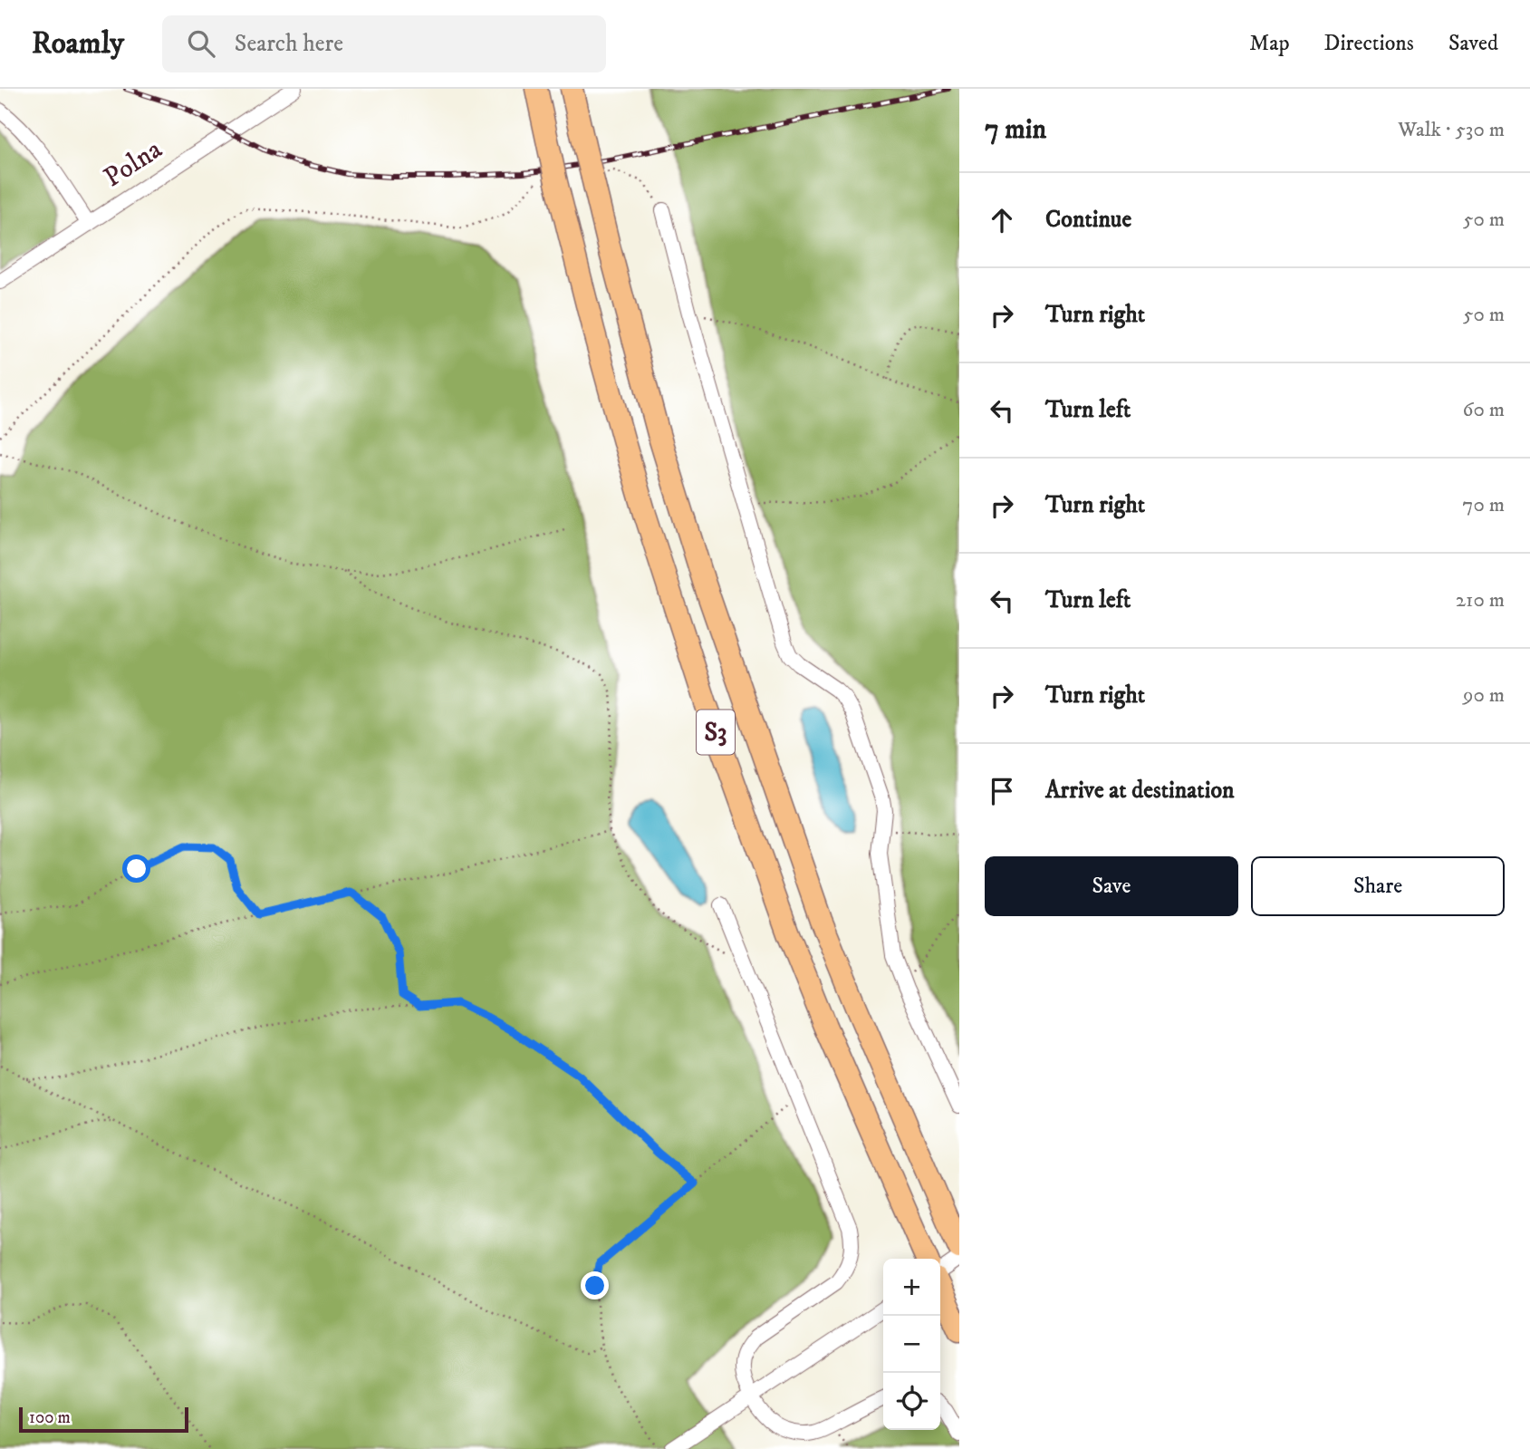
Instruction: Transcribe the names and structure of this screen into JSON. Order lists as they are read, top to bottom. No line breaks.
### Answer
{"streets":{"highway":["S3"],"street":["Polna"]},"scale_bar":"100 m","page":{"header":"Roamly","search":"Search here","nav":["Map","Directions","Saved"],"heading":["7 min","Walk · 530 m"],"list":[["Continue","50 m"],["Turn right","50 m"],["Turn left","60 m"],["Turn right","70 m"],["Turn left","210 m"],["Turn right","90 m"],"Arrive at destination"],"buttons":["Save","Share"],"map_buttons":["+","−"],"scale":"100 m"}}
